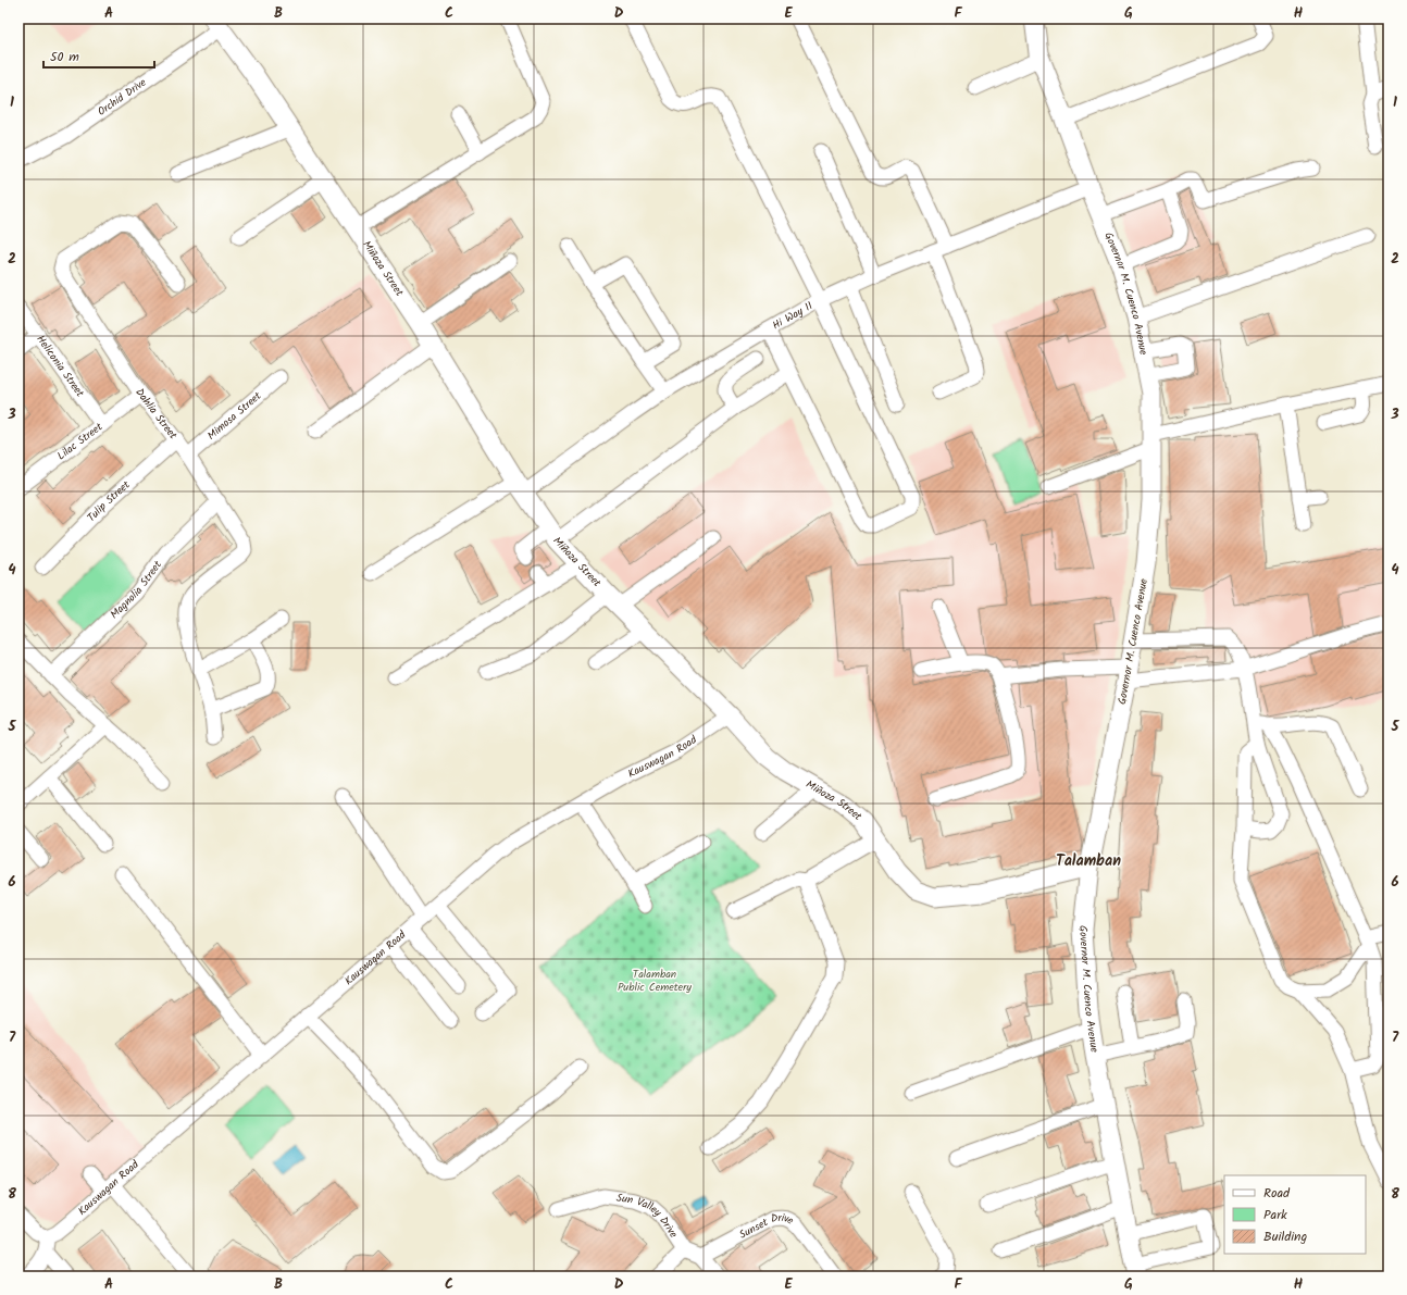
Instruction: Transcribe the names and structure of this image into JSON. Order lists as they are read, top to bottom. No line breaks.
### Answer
{"streets":{"main road":["Miñoza Street","Governor M. Cuenco Avenue"],"street":["Orchid Drive","Hi Way 11","Heliconia Street","Dahlia Street","Mimosa Street","Lilac Street","Tulip Street","Magnolia Street","Kauswagan Road","Sun Valley Drive","Sunset Drive"]},"crossings":[["Orchid Drive","Miñoza Street"],["Miñoza Street","Governor M. Cuenco Avenue"],["Miñoza Street","Hi Way 11"],["Miñoza Street","Kauswagan Road"],["Governor M. Cuenco Avenue","Hi Way 11"],["Heliconia Street","Lilac Street"],["Dahlia Street","Mimosa Street"],["Dahlia Street","Lilac Street"],["Dahlia Street","Tulip Street"],["Dahlia Street","Magnolia Street"],["Sun Valley Drive","Sunset Drive"]],"districts":["Talamban"],"parks":["Talamban Public Cemetery"],"legend":["Road","Park","Building"],"scale_bar":"50 m","grid":{"columns":["A","B","C","D","E","F","G","H"],"rows":["1","2","3","4","5","6","7","8"]}}
